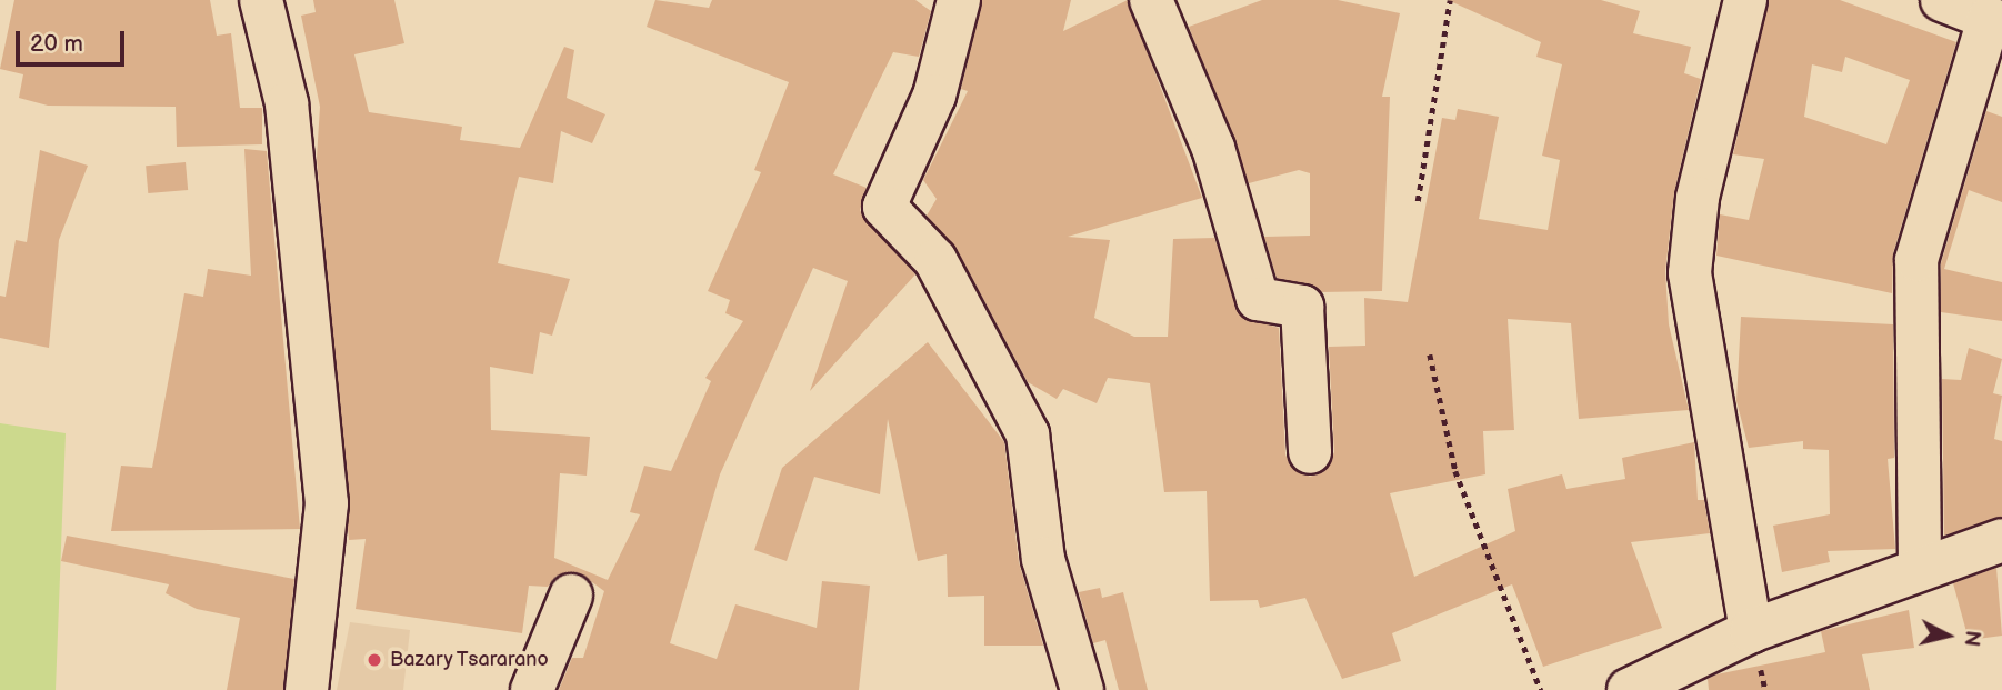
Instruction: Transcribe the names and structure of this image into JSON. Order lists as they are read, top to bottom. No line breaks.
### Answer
{"places":["Bazary Tsararano"],"scale_bar":"20 m","north":"right"}
